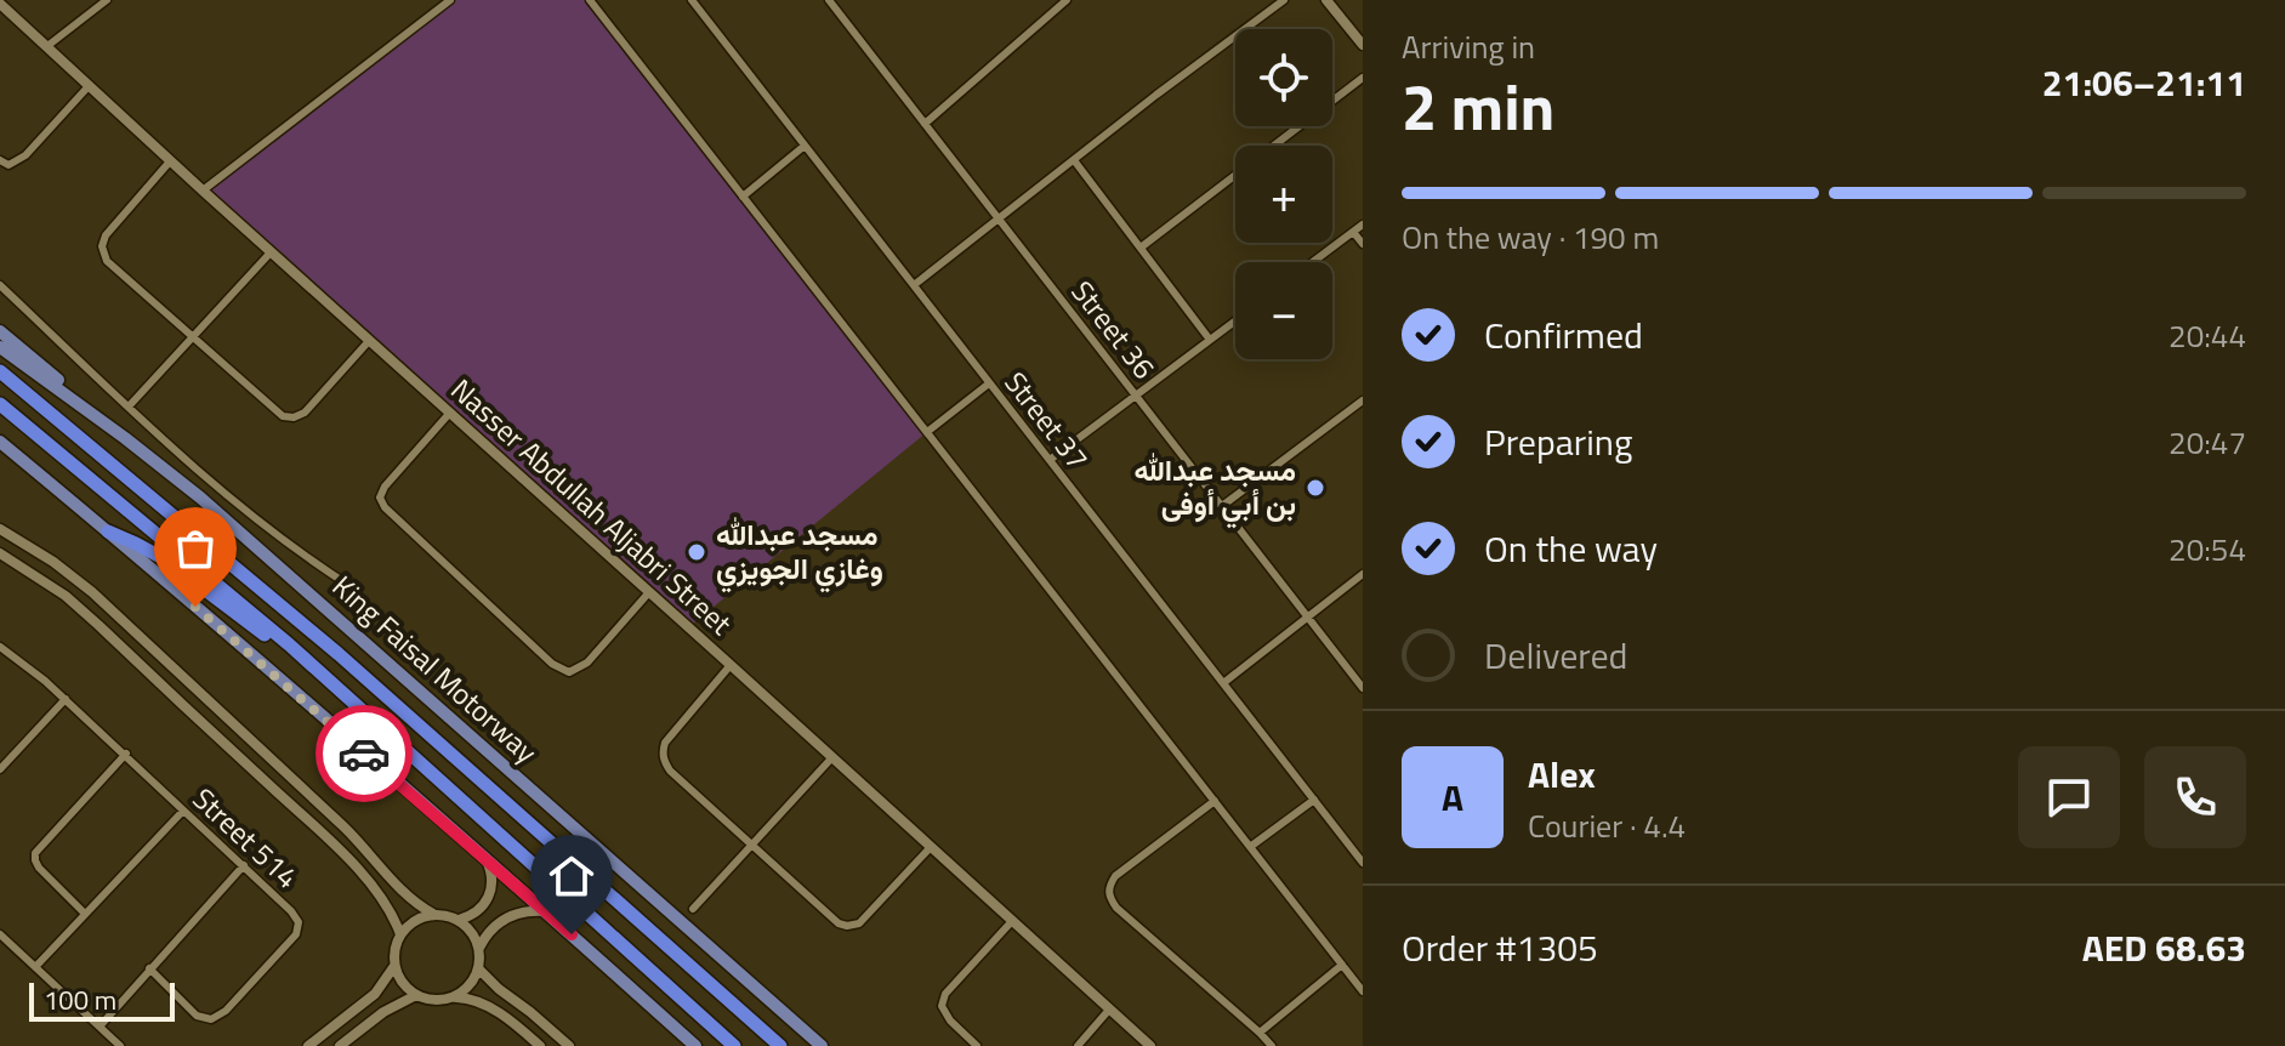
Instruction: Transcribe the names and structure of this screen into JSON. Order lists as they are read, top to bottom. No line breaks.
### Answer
{"streets":{"highway":["King Faisal Motorway"],"street":["Street 36","Street 37","Nasser Abdullah Aljabri Street","Street 514"]},"places":["مسجد عبدالله بن أبي أوفى","مسجد عبدالله وغازي الجويزي"],"scale_bar":"100 m","page":{"heading":["2 min","Arriving in","21:06–21:11"],"panel":["Alex","Courier · 4.4","Order #1305","AED 68.63"],"map_buttons":["+","−"],"bar":"On the way · 190 m","list":[["Confirmed","20:44"],["Preparing","20:47"],["On the way","20:54"],"Delivered"],"round":"A","scale":"100 m"}}
